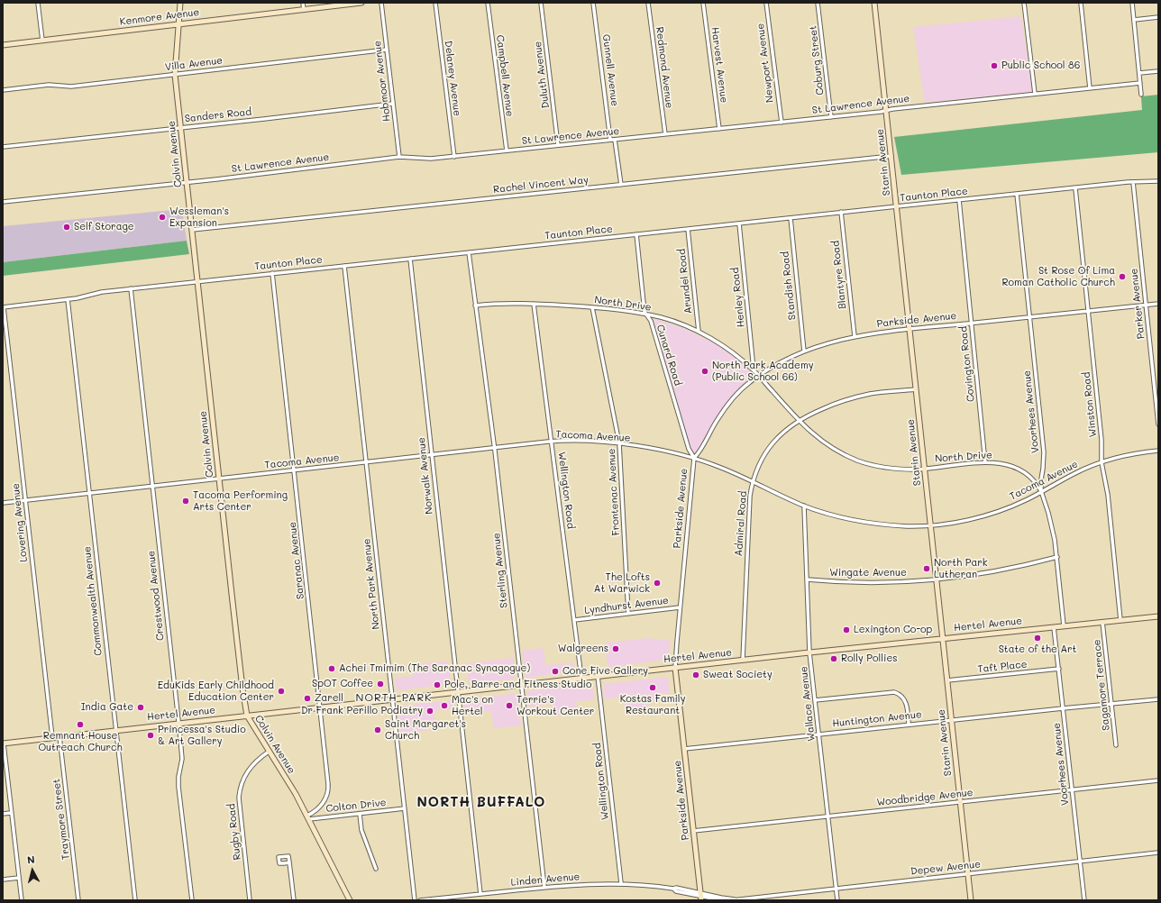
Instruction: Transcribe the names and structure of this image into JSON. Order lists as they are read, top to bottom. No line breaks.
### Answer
{"streets":{"street":["Kenmore Avenue","Coburg Street","Newport Avenue","Villa Avenue","Harvest Avenue","Redmond Avenue","Gunnell Avenue","Duluth Avenue","Campbell Avenue","Delaney Avenue","Hobmoor Avenue","St Lawrence Avenue","Sanders Road","Colvin Avenue","Starin Avenue","Rachel Vincent Way","Taunton Place","Blantyre Road","Arundel Road","Standish Road","Henley Road","North Drive","Parker Avenue","Parkside Avenue","Cunard Road","Covington Road","Winston Road","Voorhees Avenue","Tacoma Avenue","Norwalk Avenue","Wellington Road","Frontenac Avenue","Lovering Avenue","Admiral Road","Saranac Avenue","Sterling Avenue","Wingate Avenue","North Park Avenue","Crestwood Avenue","Commonwealth Avenue","Lyndhurst Avenue","Hertel Avenue","Taft Place","Sagamore Terrace","Wallace Avenue","Huntington Avenue","Woodbridge Avenue","Colton Drive","Traymore Street","Rugby Road","Depew Avenue","Linden Avenue"]},"crossings":[["Kenmore Avenue","Colvin Avenue"],["Coburg Street","St Lawrence Avenue"],["Newport Avenue","St Lawrence Avenue"],["Villa Avenue","Hobmoor Avenue"],["Villa Avenue","Colvin Avenue"],["Harvest Avenue","St Lawrence Avenue"],["Redmond Avenue","St Lawrence Avenue"],["Gunnell Avenue","St Lawrence Avenue"],["Duluth Avenue","St Lawrence Avenue"],["Campbell Avenue","St Lawrence Avenue"],["Delaney Avenue","St Lawrence Avenue"],["Hobmoor Avenue","St Lawrence Avenue"],["Hobmoor Avenue","Sanders Road"],["St Lawrence Avenue","Colvin Avenue"],["St Lawrence Avenue","Starin Avenue"],["Sanders Road","Colvin Avenue"],["Colvin Avenue","Rachel Vincent Way"],["Colvin Avenue","Taunton Place"],["Colvin Avenue","Tacoma Avenue"],["Colvin Avenue","Saranac Avenue"],["Colvin Avenue","Hertel Avenue"],["Colvin Avenue","Colton Drive"],["Colvin Avenue","Rugby Road"],["Starin Avenue","Rachel Vincent Way"],["Starin Avenue","Taunton Place"],["Starin Avenue","North Drive"],["Starin Avenue","Parkside Avenue"],["Starin Avenue","Tacoma Avenue"],["Starin Avenue","Admiral Road"],["Starin Avenue","Wingate Avenue"],["Starin Avenue","Hertel Avenue"],["Starin Avenue","Taft Place"],["Starin Avenue","Huntington Avenue"],["Starin Avenue","Woodbridge Avenue"],["Starin Avenue","Depew Avenue"],["Taunton Place","Blantyre Road"],["Taunton Place","Arundel Road"],["Taunton Place","Standish Road"],["Taunton Place","Henley Road"],["Taunton Place","Parker Avenue"],["Taunton Place","Cunard Road"],["Taunton Place","Covington Road"],["Taunton Place","Winston Road"],["Taunton Place","Voorhees Avenue"],["Taunton Place","Norwalk Avenue"],["Taunton Place","Lovering Avenue"],["Taunton Place","Saranac Avenue"],["Taunton Place","Sterling Avenue"],["Taunton Place","North Park Avenue"],["Taunton Place","Crestwood Avenue"],["Taunton Place","Commonwealth Avenue"],["Blantyre Road","Parkside Avenue"],["Arundel Road","North Drive"],["Standish Road","Parkside Avenue"],["Henley Road","North Drive"],["North Drive","Parkside Avenue"],["North Drive","Cunard Road"],["North Drive","Covington Road"],["North Drive","Voorhees Avenue"],["North Drive","Tacoma Avenue"],["North Drive","Wellington Road"],["North Drive","Frontenac Avenue"],["North Drive","Admiral Road"],["North Drive","Sterling Avenue"],["Parker Avenue","Parkside Avenue"],["Parkside Avenue","Cunard Road"],["Parkside Avenue","Covington Road"],["Parkside Avenue","Winston Road"],["Parkside Avenue","Voorhees Avenue"],["Parkside Avenue","Tacoma Avenue"],["Parkside Avenue","Lyndhurst Avenue"],["Parkside Avenue","Hertel Avenue"],["Parkside Avenue","Huntington Avenue"],["Parkside Avenue","Woodbridge Avenue"],["Parkside Avenue","Depew Avenue"],["Parkside Avenue","Linden Avenue"],["Cunard Road","Tacoma Avenue"],["Winston Road","Tacoma Avenue"],["Winston Road","Hertel Avenue"],["Voorhees Avenue","Tacoma Avenue"],["Voorhees Avenue","Wingate Avenue"],["Voorhees Avenue","Hertel Avenue"],["Voorhees Avenue","Taft Place"],["Voorhees Avenue","Huntington Avenue"],["Voorhees Avenue","Woodbridge Avenue"],["Voorhees Avenue","Depew Avenue"],["Tacoma Avenue","Norwalk Avenue"],["Tacoma Avenue","Wellington Road"],["Tacoma Avenue","Frontenac Avenue"],["Tacoma Avenue","Lovering Avenue"],["Tacoma Avenue","Admiral Road"],["Tacoma Avenue","Saranac Avenue"],["Tacoma Avenue","Sterling Avenue"],["Tacoma Avenue","North Park Avenue"],["Tacoma Avenue","Crestwood Avenue"],["Tacoma Avenue","Commonwealth Avenue"],["Tacoma Avenue","Wallace Avenue"],["Norwalk Avenue","Hertel Avenue"],["Wellington Road","Lyndhurst Avenue"],["Wellington Road","Hertel Avenue"],["Wellington Road","Linden Avenue"],["Frontenac Avenue","Lyndhurst Avenue"],["Lovering Avenue","Hertel Avenue"],["Admiral Road","Hertel Avenue"],["Saranac Avenue","Hertel Avenue"],["Saranac Avenue","Colton Drive"],["Sterling Avenue","Hertel Avenue"],["Sterling Avenue","Linden Avenue"],["Wingate Avenue","Wallace Avenue"],["North Park Avenue","Hertel Avenue"],["North Park Avenue","Colton Drive"],["Crestwood Avenue","Hertel Avenue"],["Commonwealth Avenue","Hertel Avenue"],["Hertel Avenue","Sagamore Terrace"],["Hertel Avenue","Wallace Avenue"],["Hertel Avenue","Traymore Street"],["Sagamore Terrace","Huntington Avenue"],["Wallace Avenue","Huntington Avenue"],["Wallace Avenue","Woodbridge Avenue"],["Wallace Avenue","Depew Avenue"],["Depew Avenue","Linden Avenue"]],"districts":["NORTH PARK","NORTH BUFFALO"],"places":["Public School 86","Wessleman's Expansion","Self Storage","St Rose Of Lima Roman Catholic Church","North Park Academy (Public School 66)","Tacoma Performing Arts Center","North Park Lutheran","The Lofts At Warwick","Lexington Co-op","State of the Art","Walgreens","Rolly Pollies","Achei Tmimim (The Saranac Synagogue)","Cone Five Gallery","Sweat Society","SpOT Coffee","Pole, Barre and Fitness Studio","Kostas Family Restaurant","EduKids Early Childhood Education Center","Zarell","Mac's on Hertel","Terrie's Workout Center","India Gate","Dr Frank Perillo Podiatry","Remnant House Outreach Church","Saint Margaret's Church","Princessa's Studio & Art Gallery"],"north":"top"}
